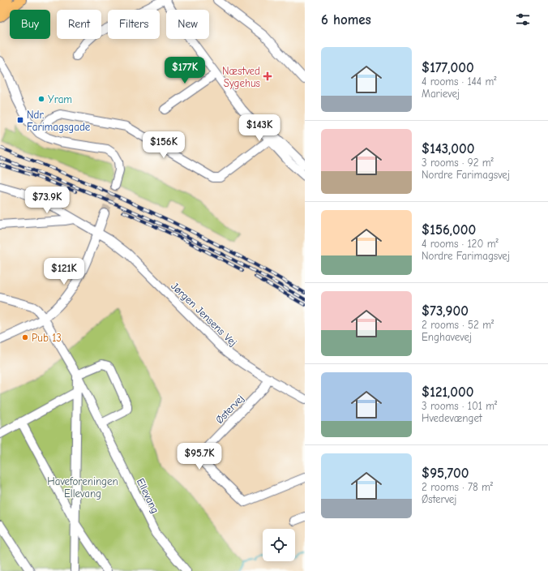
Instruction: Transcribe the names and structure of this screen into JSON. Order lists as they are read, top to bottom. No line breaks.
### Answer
{"streets":{"street":["Jørgen Jensens Vej","Østervej","Ellevang"]},"crossings":[["Jørgen Jensens Vej","Østervej"]],"parks":["Haveforeningen Ellevang"],"places":{"health":["Næstved Sygehus"],"other":["Yram","Pub 13"],"transit":["Ndr. Farimagsgade"]},"page":{"heading":"6 homes","chip":["Buy","Rent","Filters","New"],"list":[{"name":"$177,000","note":"4 rooms · 144 m² · Marievej"},{"name":"$143,000","note":"3 rooms · 92 m² · Nordre Farimagsvej"},{"name":"$156,000","note":"4 rooms · 120 m² · Nordre Farimagsvej"},{"name":"$73,900","note":"2 rooms · 52 m² · Enghavevej"},{"name":"$121,000","note":"3 rooms · 101 m² · Hvedevænget"},{"name":"$95,700","note":"2 rooms · 78 m² · Østervej"}],"price":["$177K","$143K","$156K","$73.9K","$121K","$95.7K"]}}
